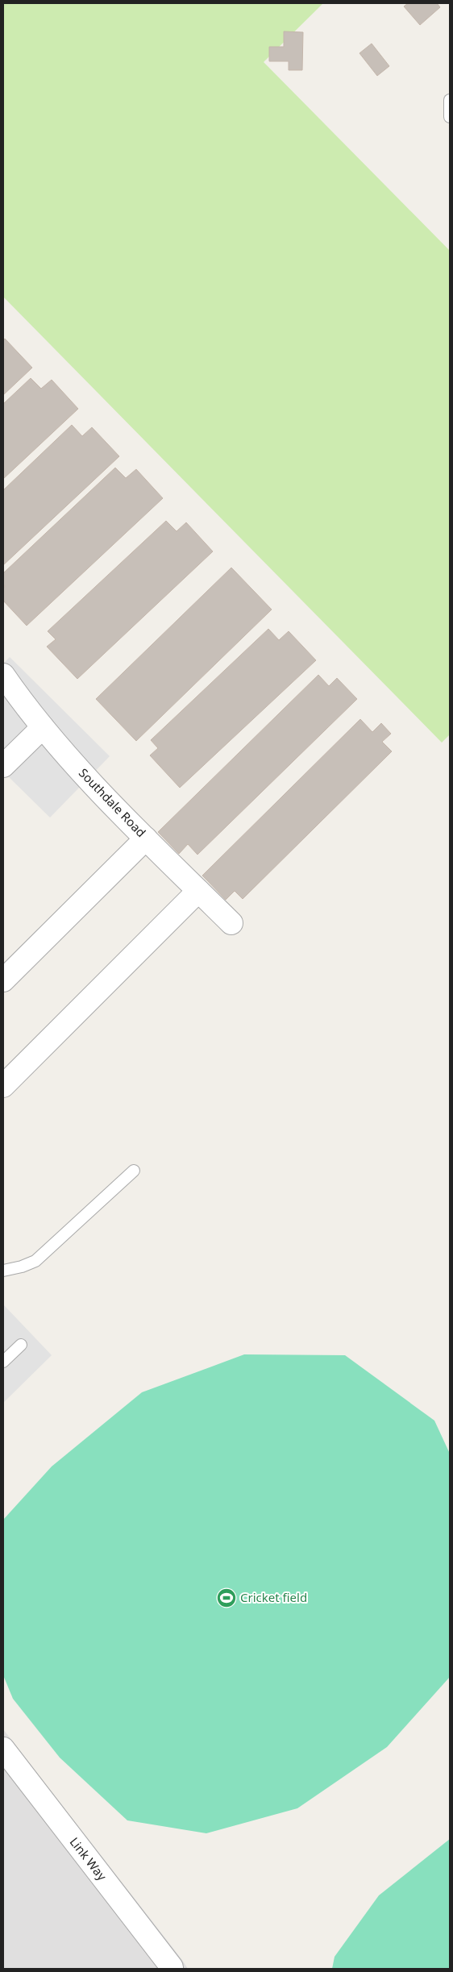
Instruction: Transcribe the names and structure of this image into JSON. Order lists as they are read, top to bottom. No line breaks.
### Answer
{"streets":{"street":["Southdale Road","Link Way"]},"places":{"sports":["Cricket field"]}}
